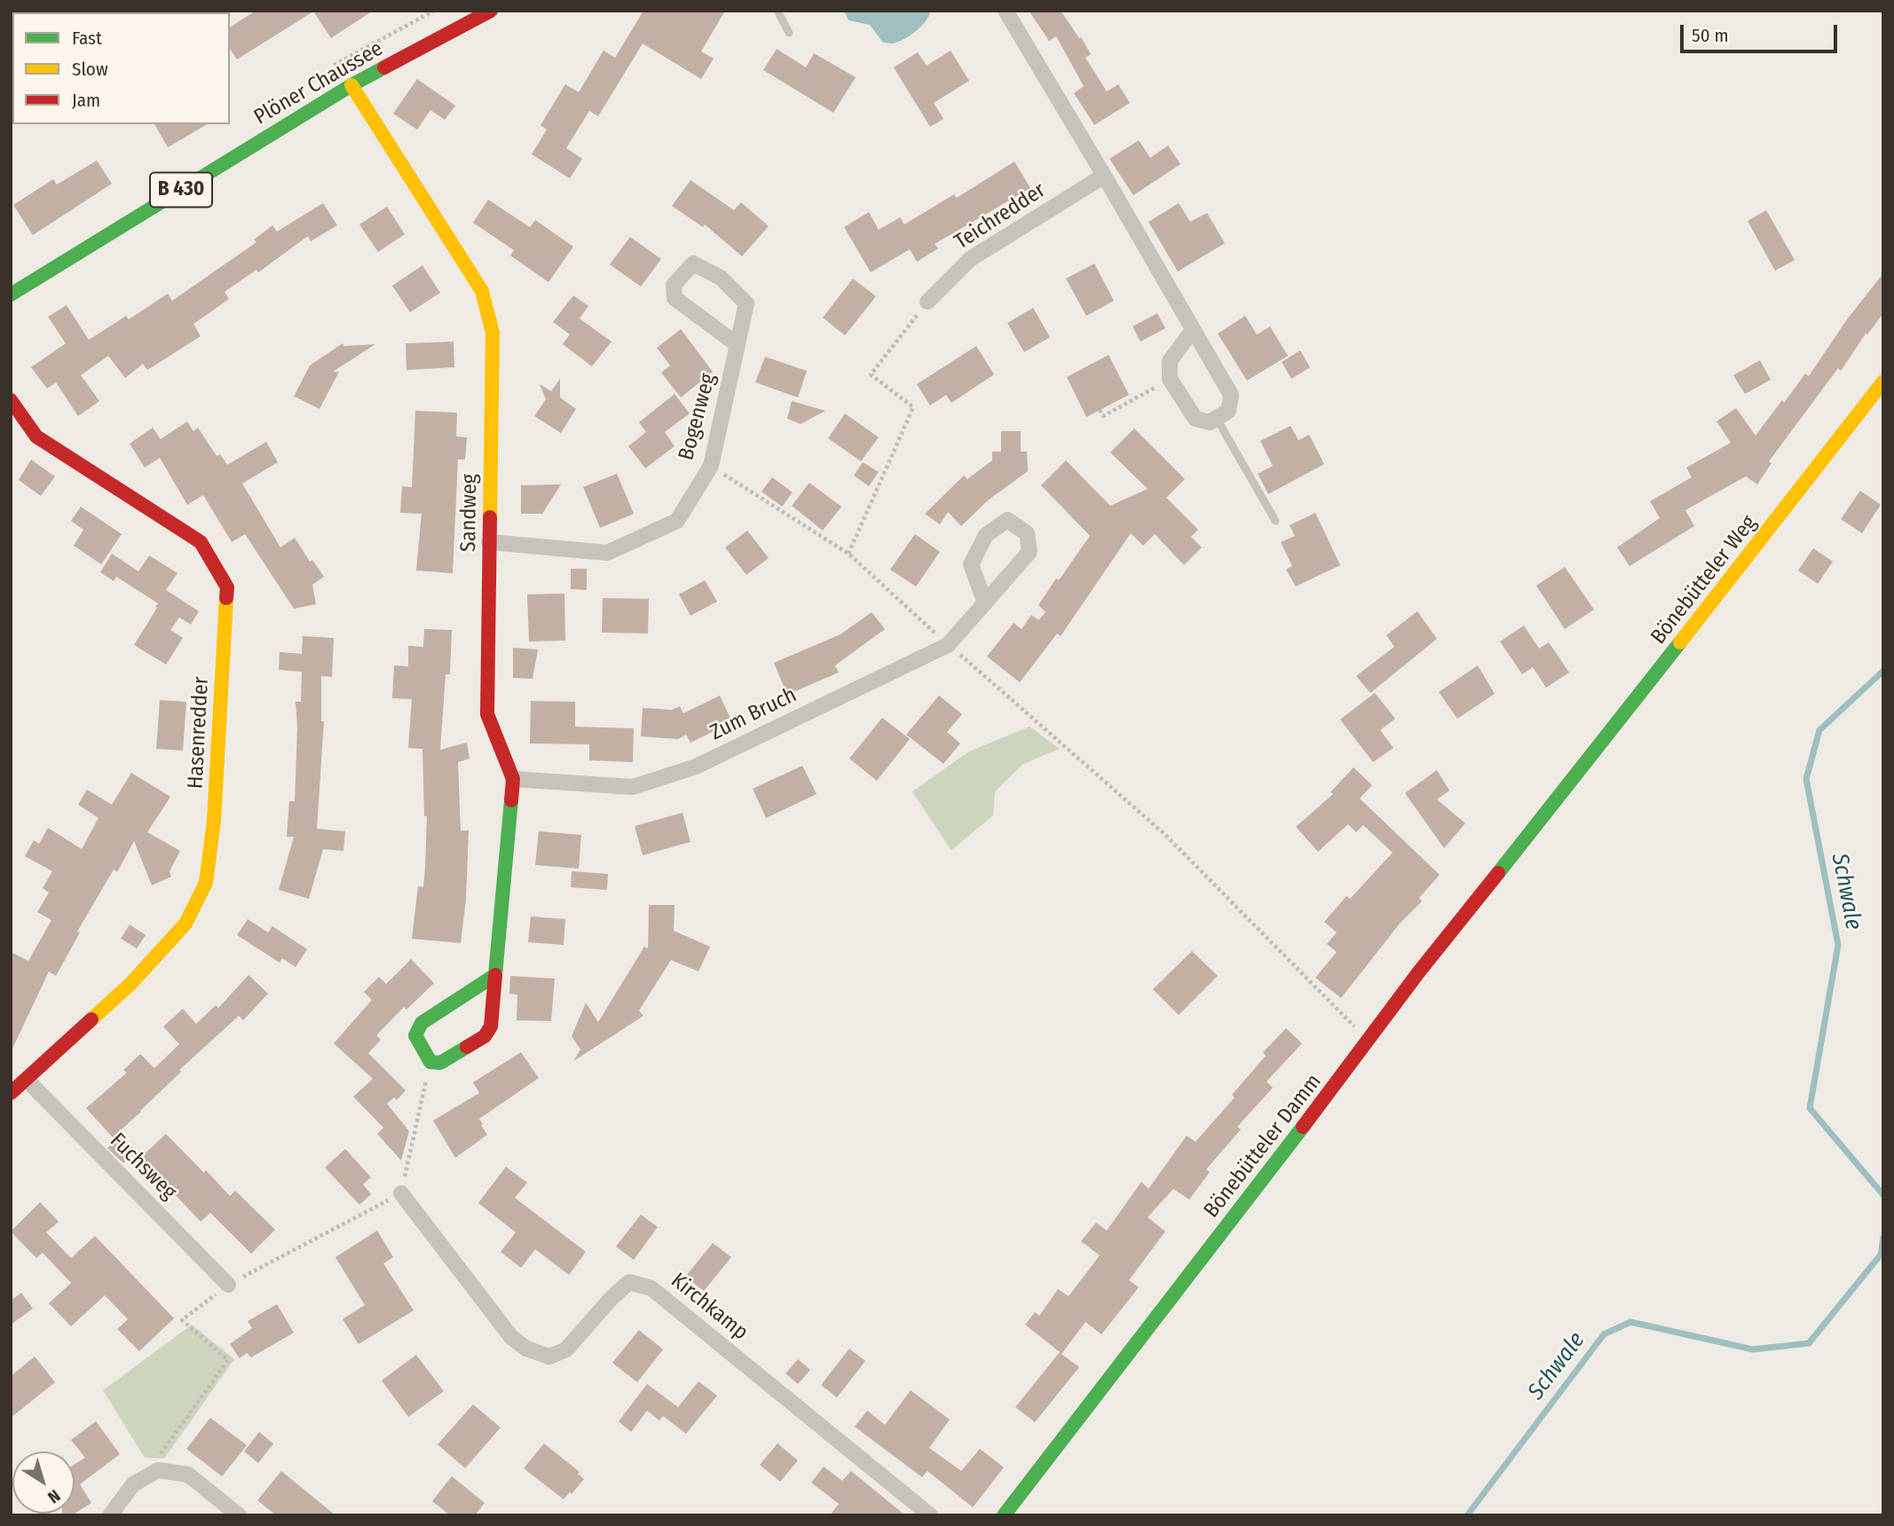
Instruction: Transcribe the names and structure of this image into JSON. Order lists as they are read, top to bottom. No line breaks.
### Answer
{"streets":{"street":["Plöner Chaussee","B 430","Teichredder","Bogenweg","Sandweg","Bönebütteler Weg","Zum Bruch","Hasenredder","Bönebütteler Damm","Fuchsweg","Kirchkamp"]},"crossings":[["Plöner Chaussee","Sandweg"],["Bogenweg","Sandweg"],["Sandweg","Zum Bruch"],["Bönebütteler Weg","Bönebütteler Damm"],["Hasenredder","Fuchsweg"]],"water":["Schwale"],"legend":["Fast","Slow","Jam"],"scale_bar":"50 m","north":"bottom right"}
